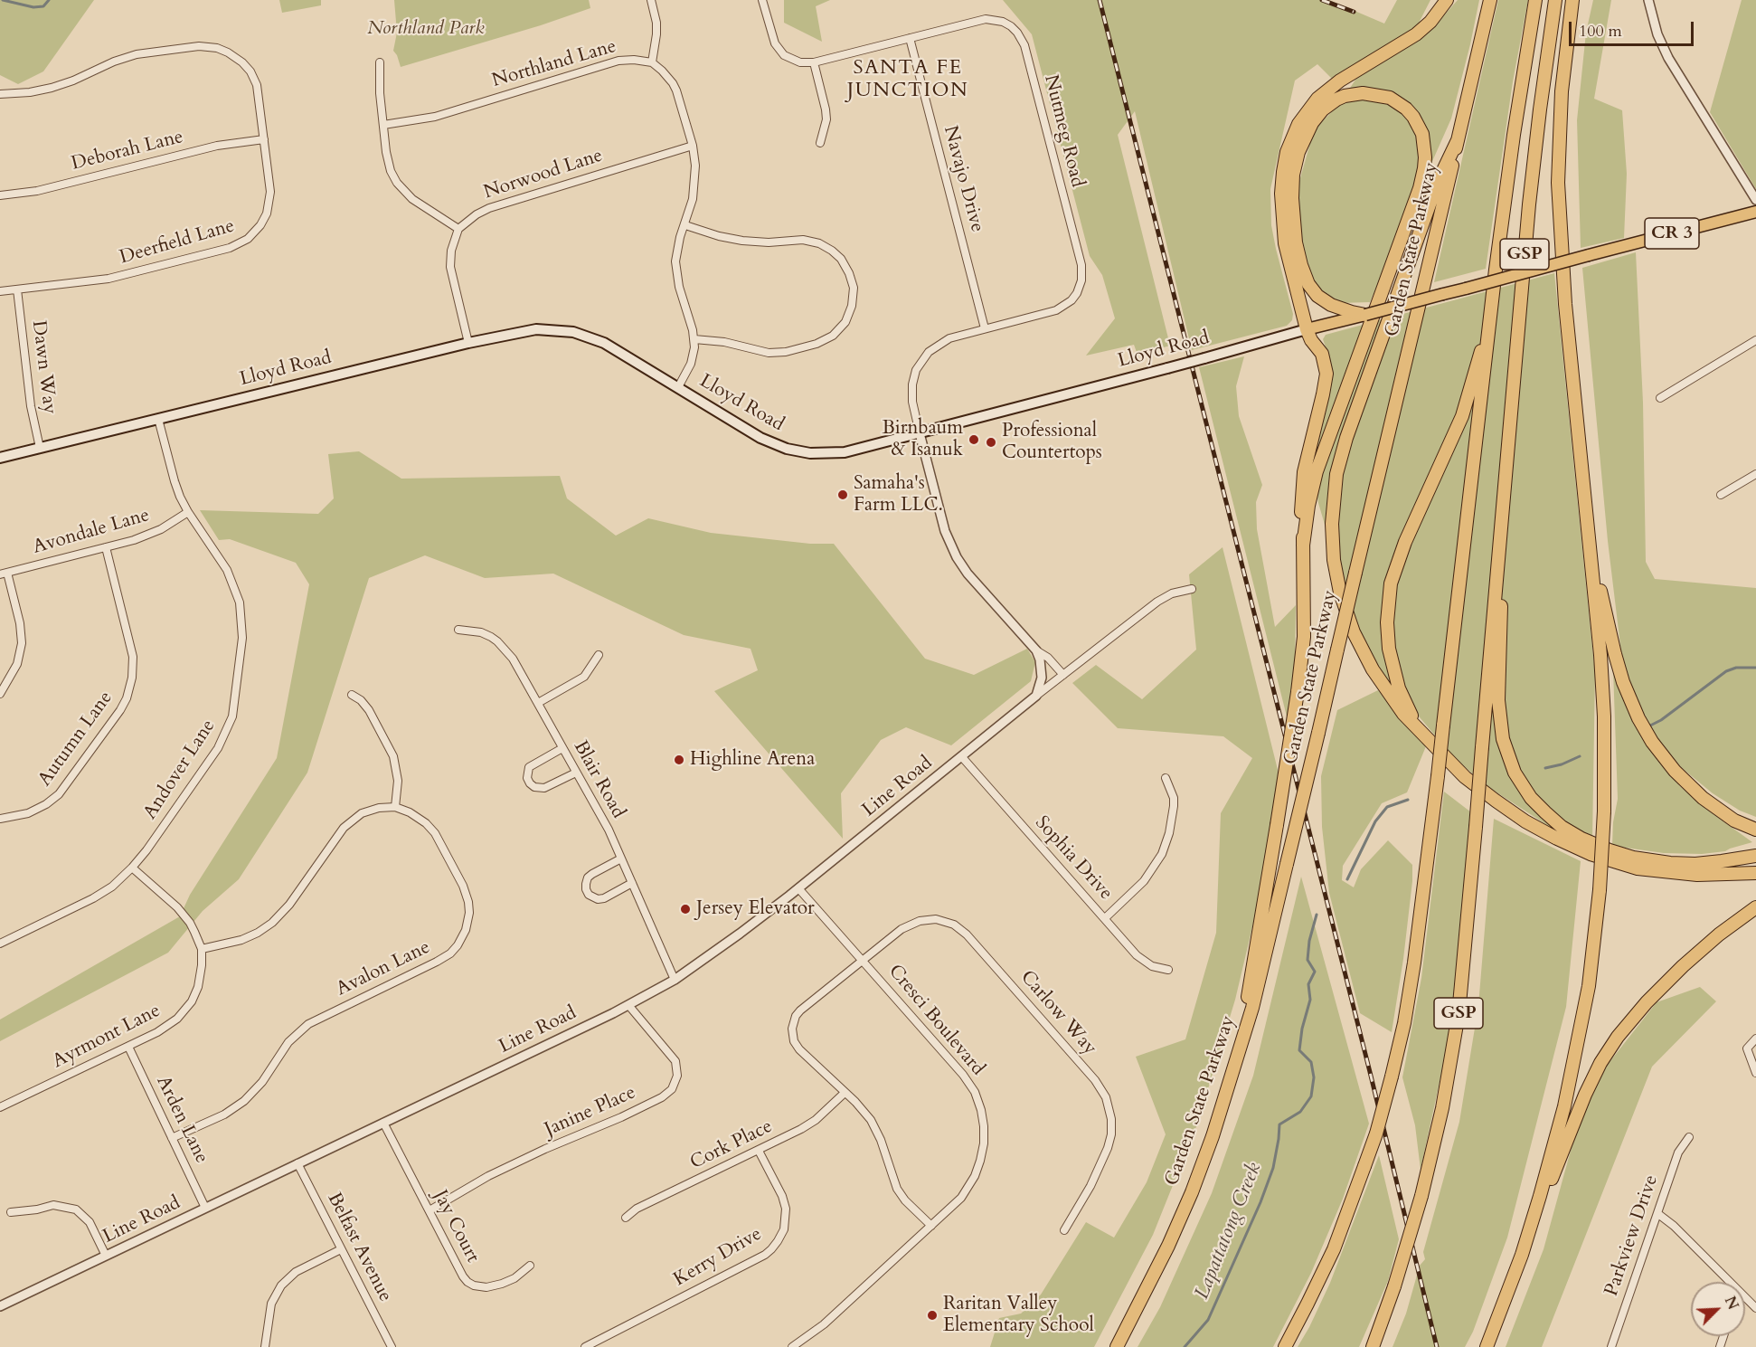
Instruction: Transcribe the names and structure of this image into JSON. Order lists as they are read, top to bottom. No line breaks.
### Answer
{"streets":{"highway":["Garden State Parkway","GSP"],"main road":["CR 3","Lloyd Road"],"street":["Northland Lane","Nutmeg Road","Deborah Lane","Norwood Lane","Navajo Drive","Deerfield Lane","Dawn Way","Avondale Lane","Autumn Lane","Andover Lane","Blair Road","Line Road","Sophia Drive","Avalon Lane","Carlow Way","Cresci Boulevard","Ayrmont Lane","Janine Place","Arden Lane","Cork Place","Jay Court","Parkview Drive","Belfast Avenue","Kerry Drive"]},"crossings":[["Nutmeg Road","Navajo Drive"],["Nutmeg Road","Lloyd Road"],["Deborah Lane","Deerfield Lane"],["Deerfield Lane","Dawn Way"],["Lloyd Road","Dawn Way"],["Lloyd Road","Andover Lane"],["Avondale Lane","Autumn Lane"],["Avondale Lane","Andover Lane"],["Andover Lane","Ayrmont Lane"],["Blair Road","Line Road"],["Line Road","Sophia Drive"],["Line Road","Cresci Boulevard"],["Line Road","Janine Place"],["Line Road","Arden Lane"],["Line Road","Jay Court"],["Line Road","Belfast Avenue"],["Avalon Lane","Arden Lane"],["Carlow Way","Cresci Boulevard"],["Carlow Way","Cork Place"],["Ayrmont Lane","Arden Lane"],["Janine Place","Jay Court"],["Cork Place","Kerry Drive"]],"districts":["SANTA FE JUNCTION"],"water":["Lapattatong Creek"],"parks":["Northland Park"],"places":["Birnbaum & Isanuk","Professional Countertops","Samaha's Farm LLC.","Highline Arena","Jersey Elevator","Raritan Valley Elementary School"],"scale_bar":"100 m","north":"top right"}
